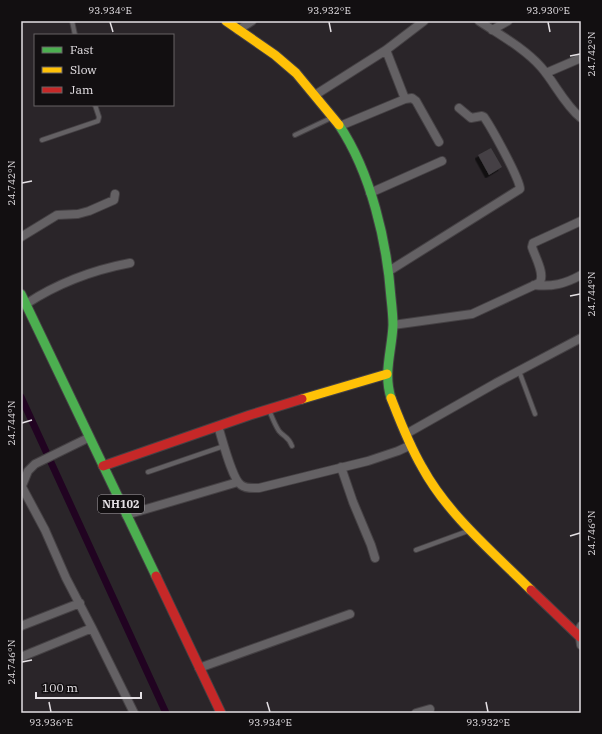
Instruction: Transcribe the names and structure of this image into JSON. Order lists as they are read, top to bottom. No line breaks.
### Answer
{"streets":{"main road":["NH102"]},"legend":["Fast","Slow","Jam"],"scale_bar":"100 m","coordinates":["93.934°E","93.932°E","93.930°E","24.742°N","24.744°N","24.746°N","93.936°E"]}
